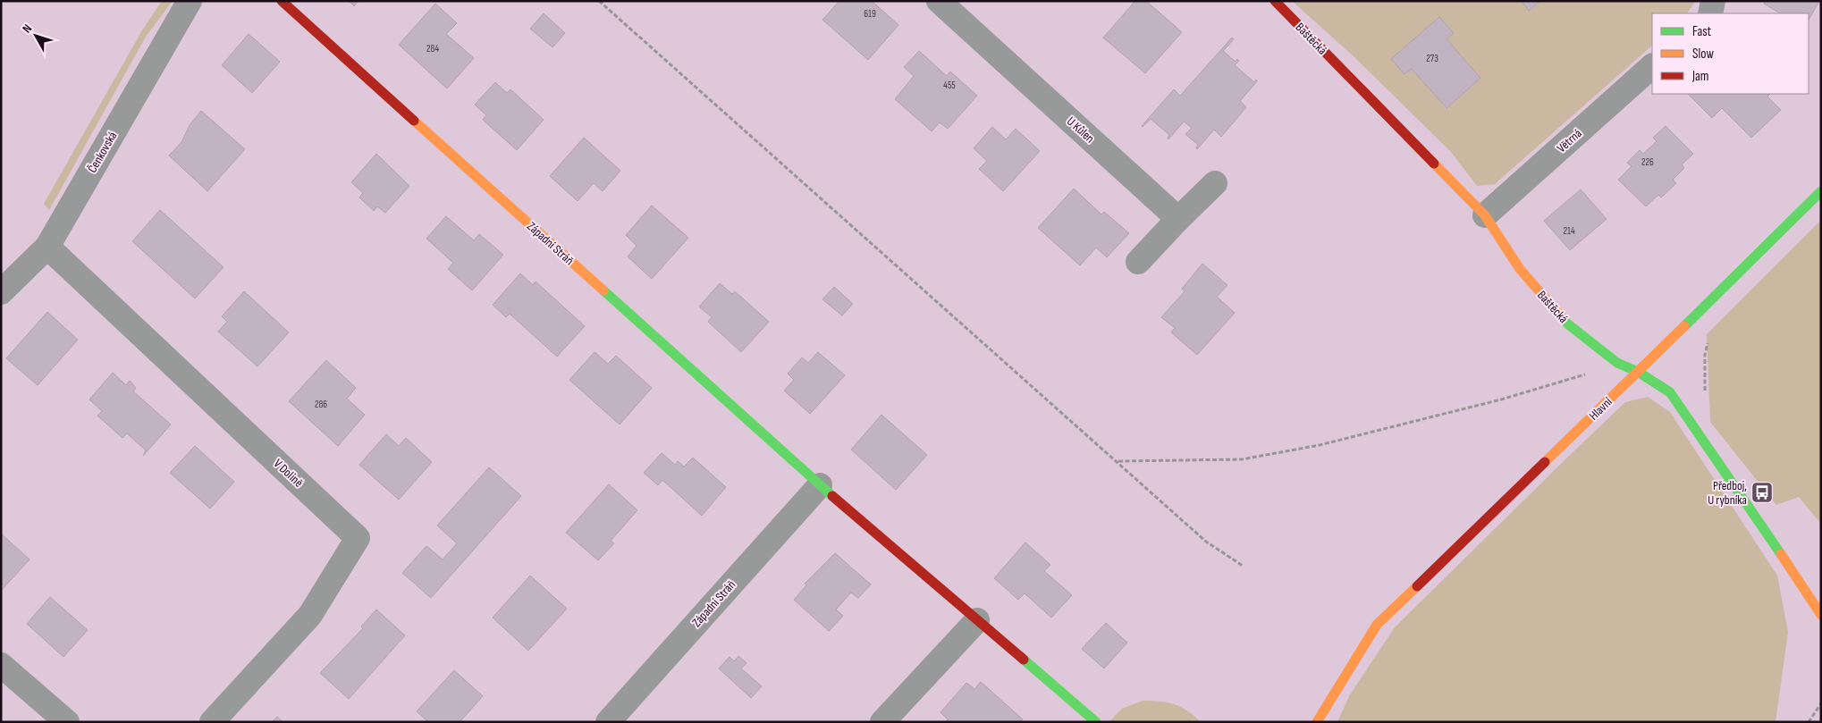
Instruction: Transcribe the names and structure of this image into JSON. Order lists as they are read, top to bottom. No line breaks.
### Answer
{"streets":{"street":["Baštěcká","U Kůlen","Větrná","Čenkovská","Západní Stráň","Hlavní","V Dolině"]},"crossings":[["Baštěcká","Větrná"],["Baštěcká","Hlavní"],["Čenkovská","V Dolině"]],"places":{"bus stop":["Předboj, U rybníka"]},"house_numbers":["619","284","273","455","226","214","286"],"legend":["Fast","Slow","Jam"],"north":"top left"}
